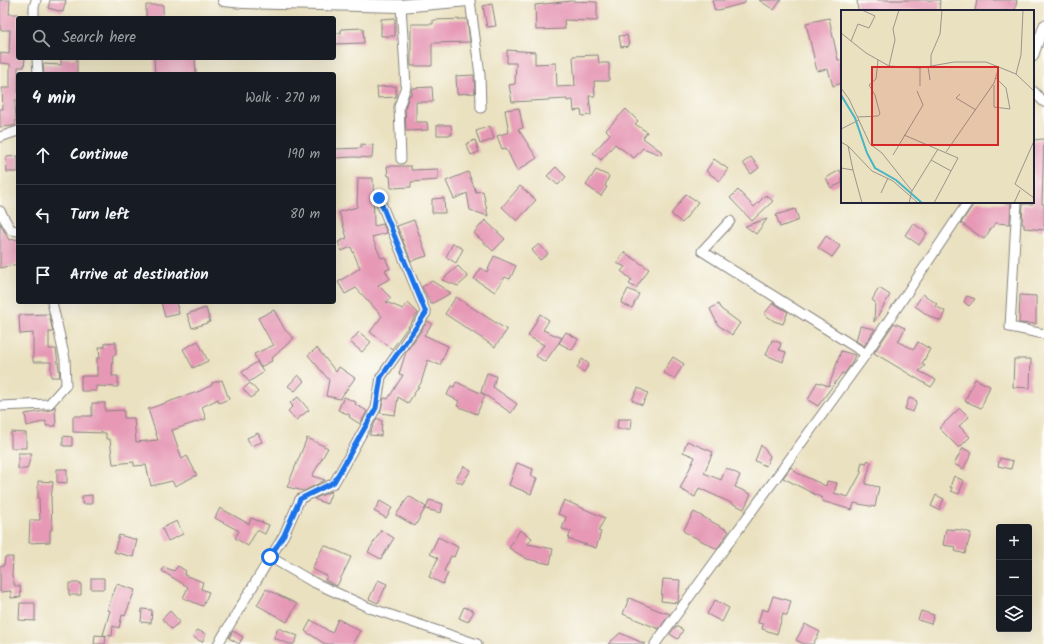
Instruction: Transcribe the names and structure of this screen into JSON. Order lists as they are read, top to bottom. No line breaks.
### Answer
{"page":{"search":"Search here","heading":["4 min","Walk · 270 m"],"list":[["Continue","190 m"],["Turn left","80 m"],"Arrive at destination"],"map_buttons":["+","−"]}}
